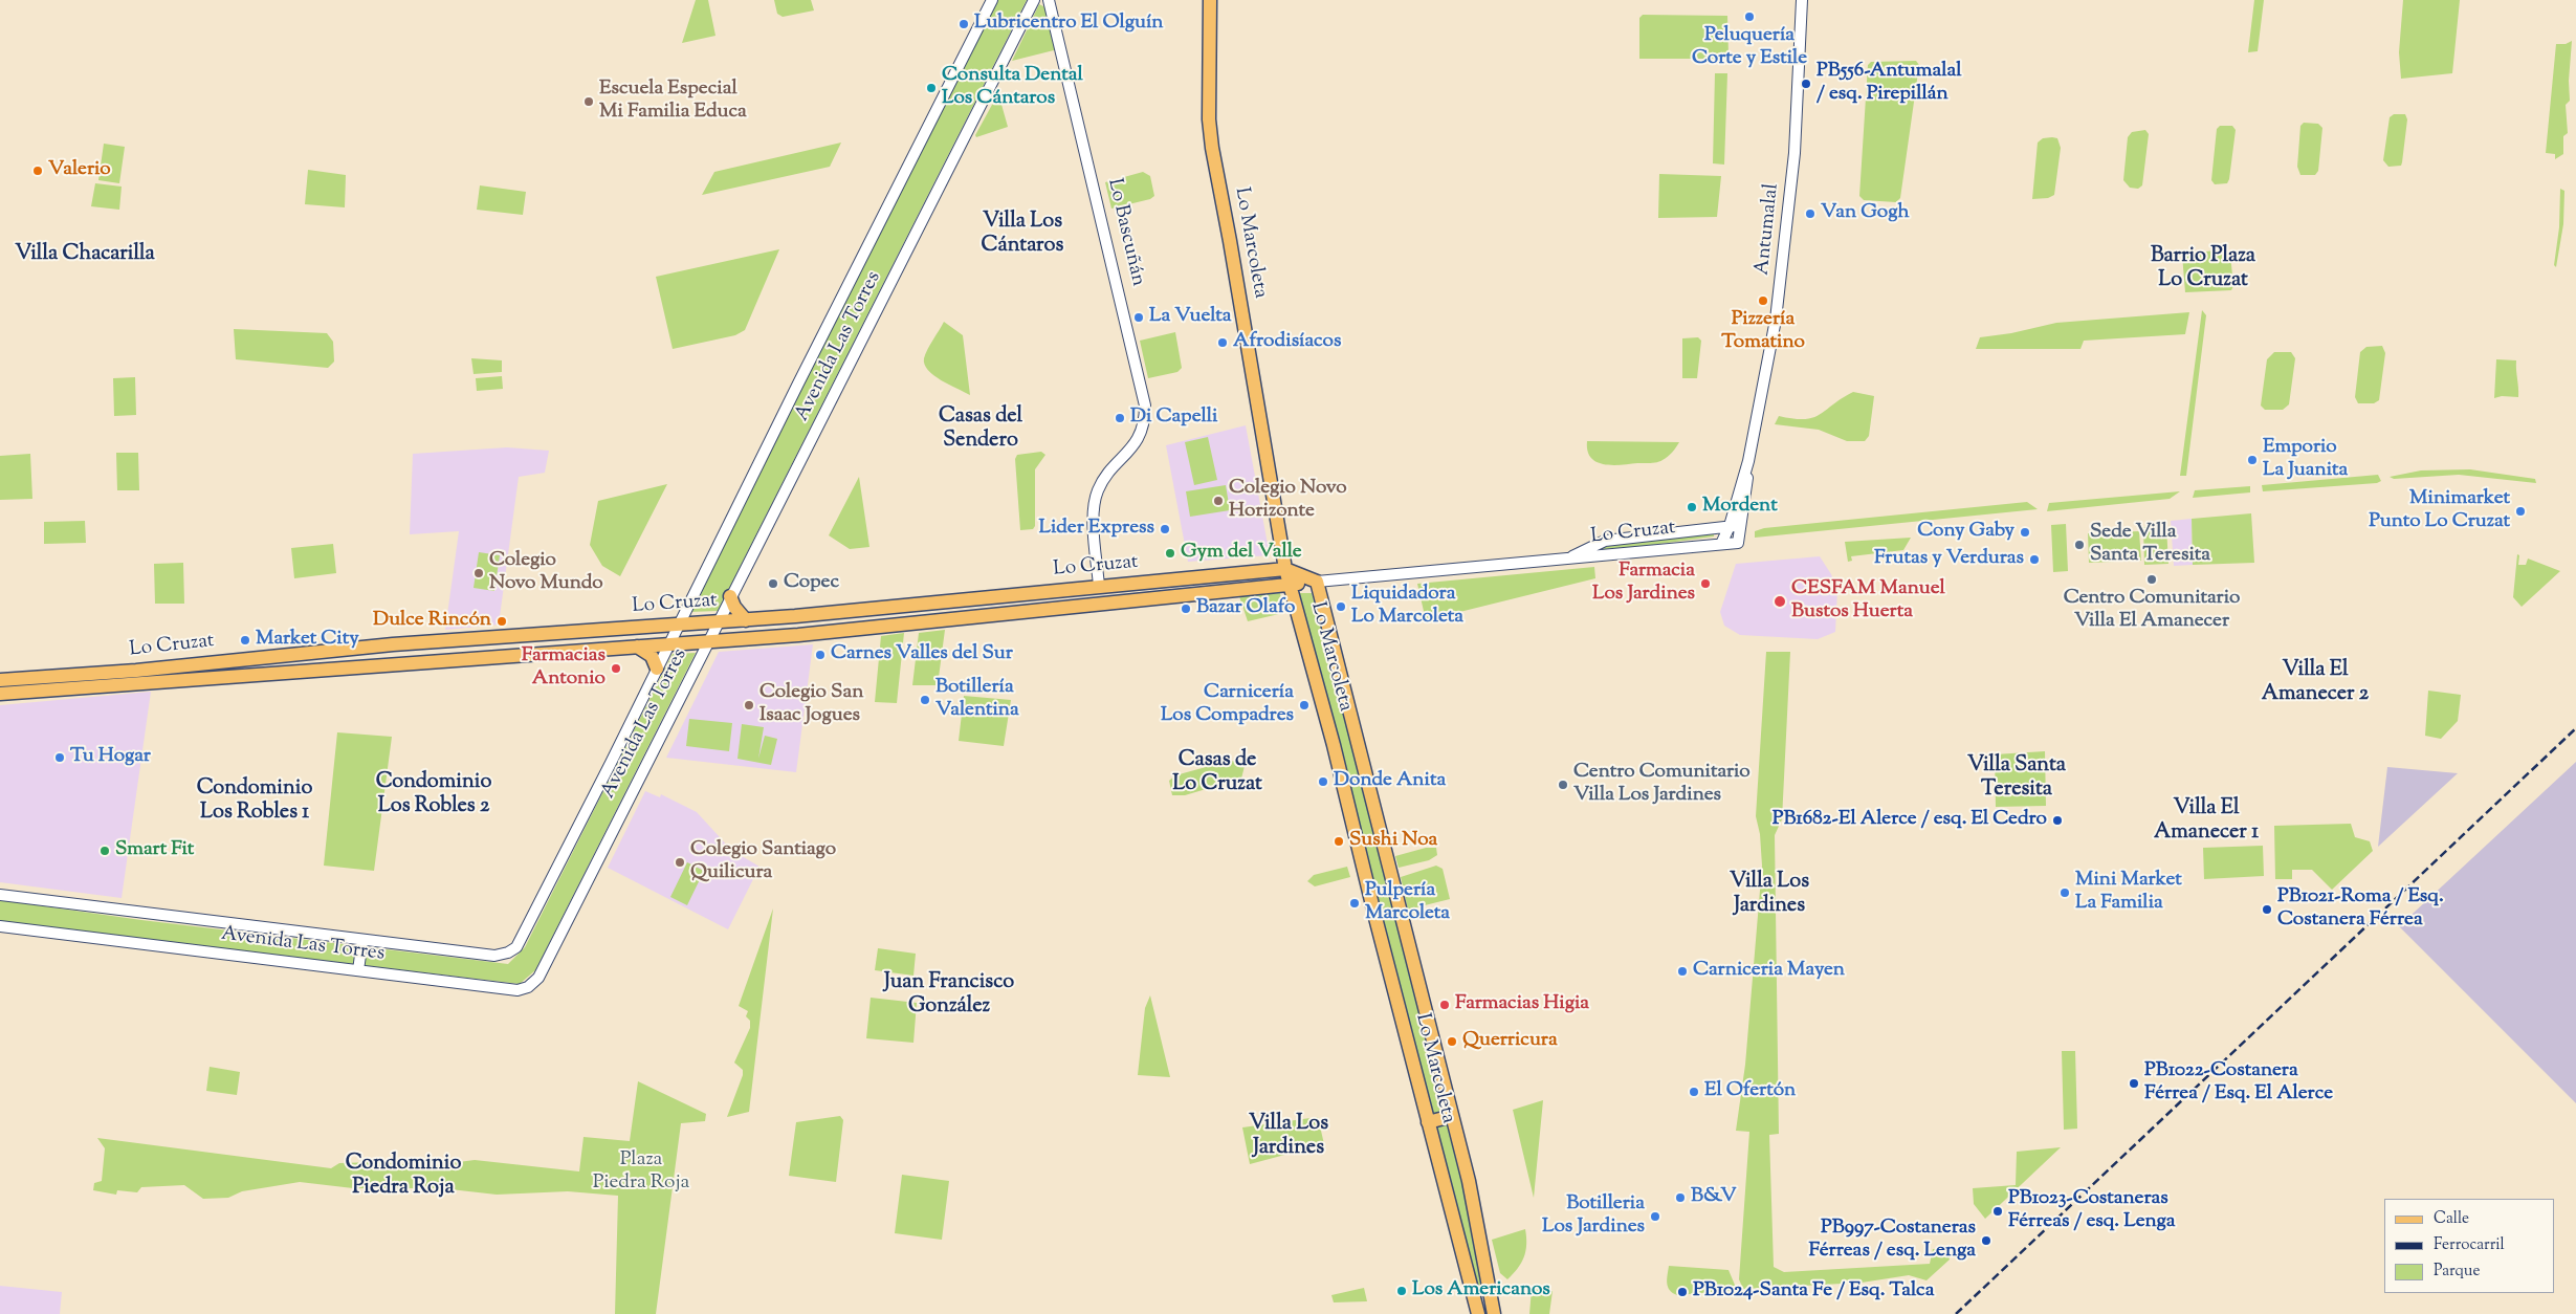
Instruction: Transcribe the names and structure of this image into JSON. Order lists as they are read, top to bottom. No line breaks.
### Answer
{"streets":{"main road":["Lo Marcoleta","Lo Cruzat"],"street":["Antumalal","Lo Bascuñán","Avenida Las Torres"]},"crossings":[["Antumalal","Lo Cruzat"],["Lo Bascuñán","Lo Cruzat"],["Lo Marcoleta","Lo Cruzat"],["Avenida Las Torres","Lo Cruzat"]],"districts":["Villa Los Cántaros","Villa Chacarilla","Barrio Plaza Lo Cruzat","Casas del Sendero","Villa El Amanecer 2","Casas de Lo Cruzat","Villa Santa Teresita","Condominio Los Robles 2","Condominio Los Robles 1","Villa El Amanecer 1","Villa Los Jardines","Juan Francisco González","Villa Los Jardines","Condominio Piedra Roja"],"parks":["Plaza Piedra Roja"],"places":["Peluquería Corte y Estile","Lubricentro El Olguín","PB556-Antumalal / esq. Pirepillán","Consulta Dental Los Cántaros","Escuela Especial Mi Familia Educa","Valerio","Van Gogh","Pizzería Tomatino","La Vuelta","Afrodisíacos","Di Capelli","Emporio La Juanita","Colegio Novo Horizonte","Mordent","Minimarket Punto Lo Cruzat","Lider Express","Cony Gaby","Sede Villa Santa Teresita","Gym del Valle","Frutas y Verduras","Colegio Novo Mundo","Centro Comunitario Villa El Amanecer","Copec","Farmacia Los Jardines","CESFAM Manuel Bustos Huerta","Liquidadora Lo Marcoleta","Bazar Olafo","Dulce Rincón","Market City","Carnes Valles del Sur","Farmacias Antonio","Botillería Valentina","Colegio San Isaac Jogues","Carnicería Los Compadres","Tu Hogar","Donde Anita","Centro Comunitario Villa Los Jardines","PB1682-El Alerce / esq. El Cedro","Sushi Noa","Smart Fit","Colegio Santiago Quilicura","Mini Market La Familia","Pulpería Marcoleta","PB1021-Roma / Esq. Costanera Férrea","Carniceria Mayen","Farmacias Higia","Querricura","PB1022-Costanera Férrea / Esq. El Alerce","El Ofertón","B&V","PB1023-Costaneras Férreas / esq. Lenga","Botilleria Los Jardines","PB997-Costaneras Férreas / esq. Lenga","Los Americanos","PB1024-Santa Fe / Esq. Talca"],"legend":["Calle","Ferrocarril","Parque"]}
